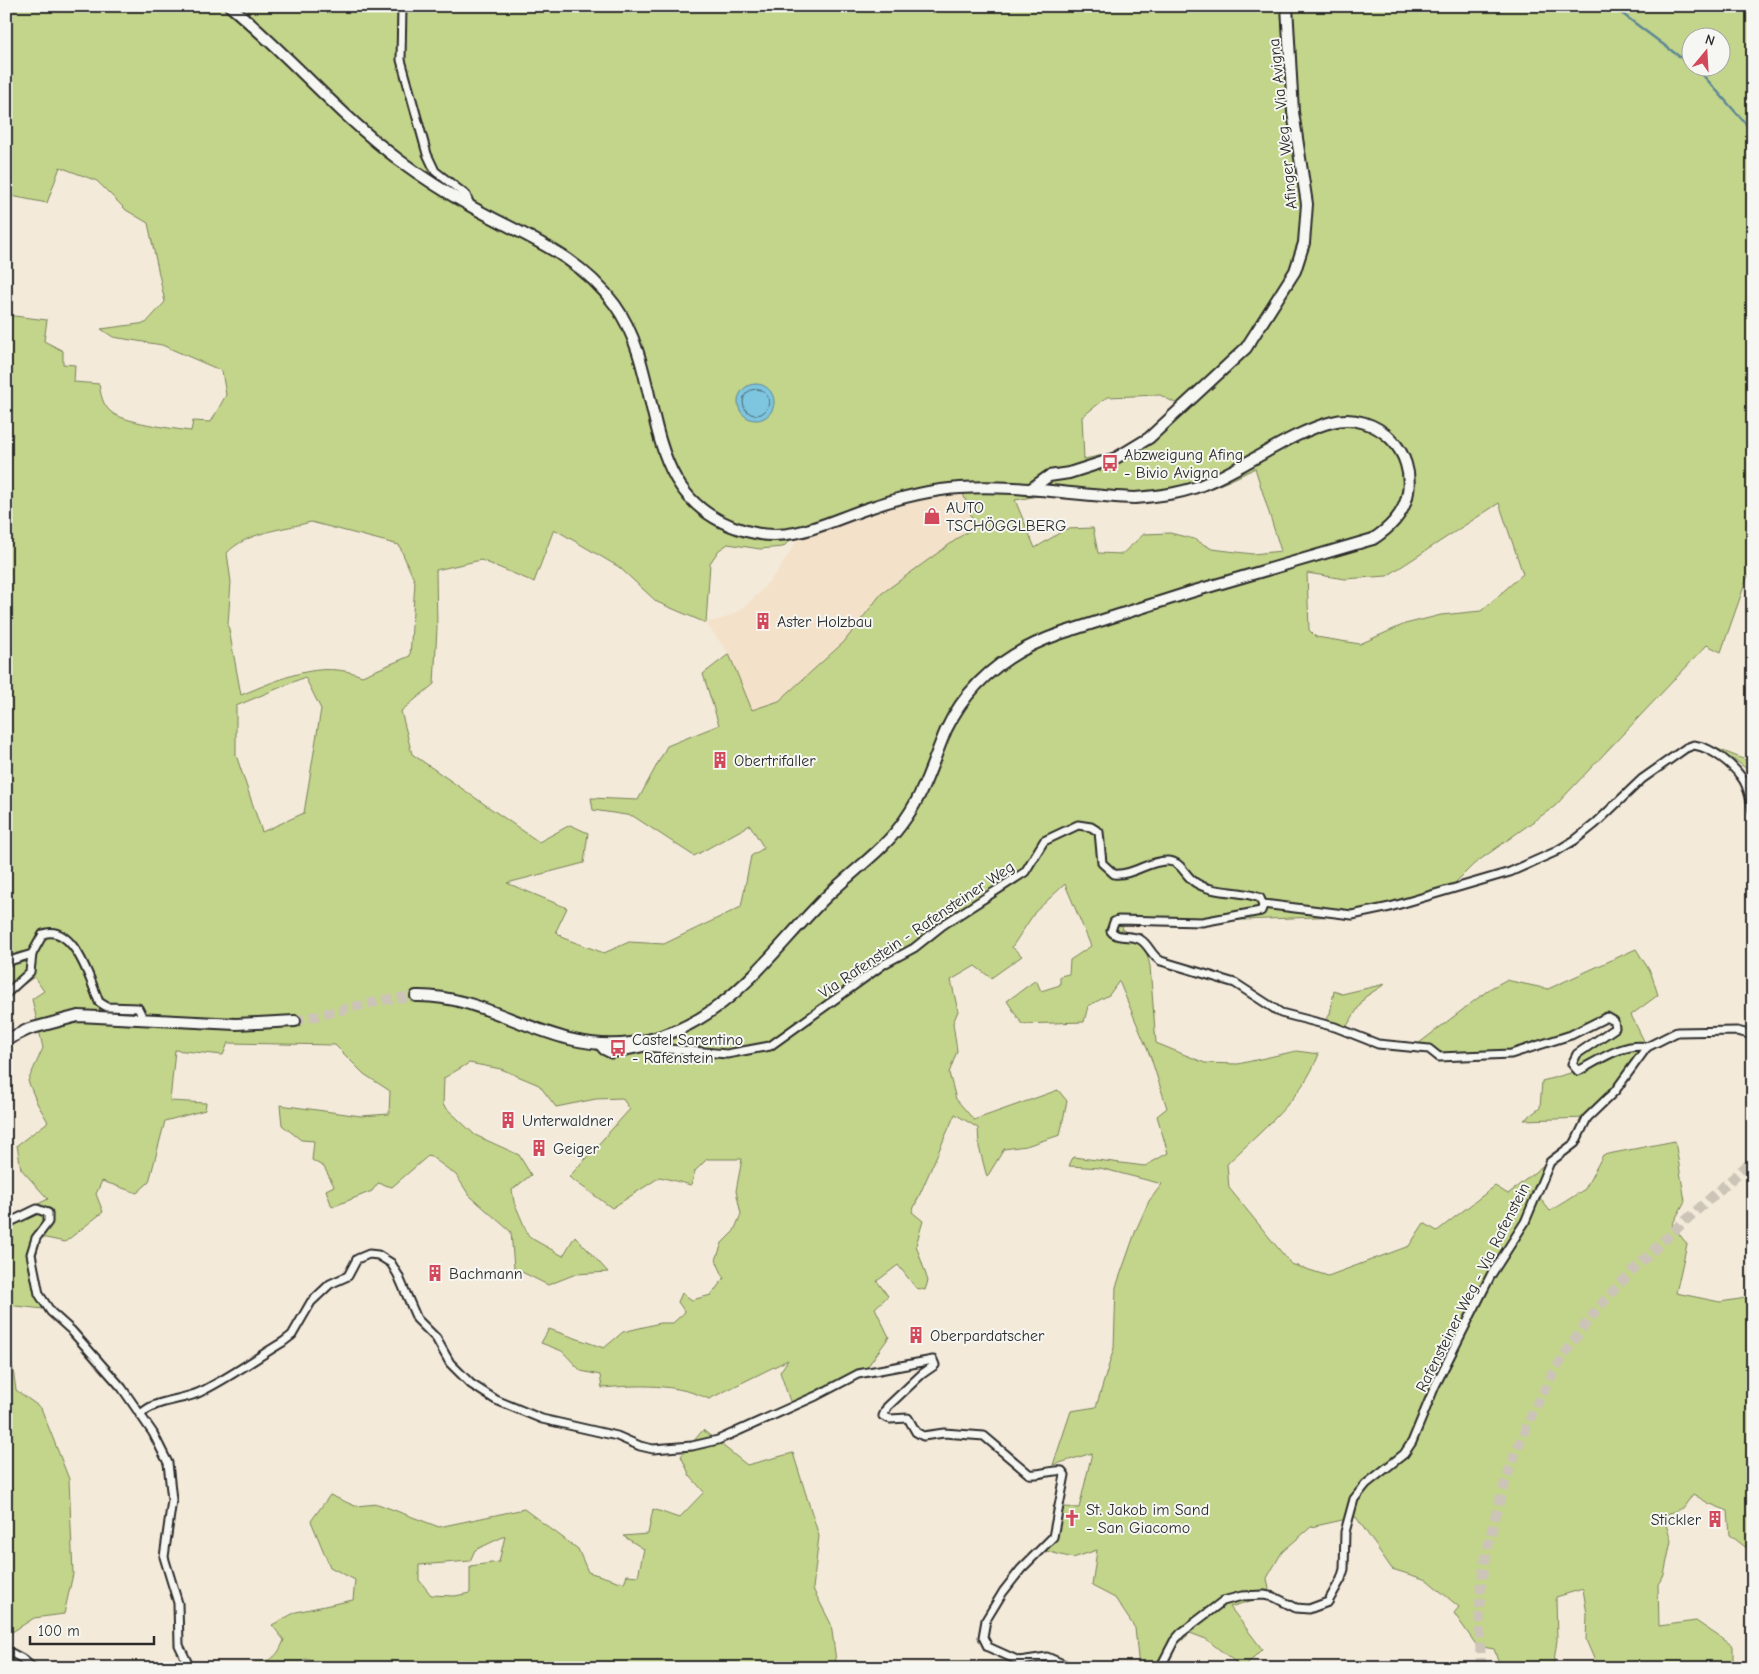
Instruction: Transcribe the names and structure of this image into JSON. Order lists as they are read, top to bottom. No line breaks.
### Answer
{"streets":{"main road":["Afinger Weg - Via Avigna"],"street":["Via Rafenstein - Rafensteiner Weg","Rafensteiner Weg - Via Rafenstein"]},"places":{"bus stop":["Abzweigung Afing - Bivio Avigna","Castel Sarentino - Rafenstein"],"shop":["AUTO TSCHÖGGLBERG"],"building":["Aster Holzbau","Obertrifaller","Unterwaldner","Geiger","Bachmann","Oberpardatscher","Stickler"],"church":["St. Jakob im Sand - San Giacomo"]},"scale_bar":"100 m","north":"top"}
